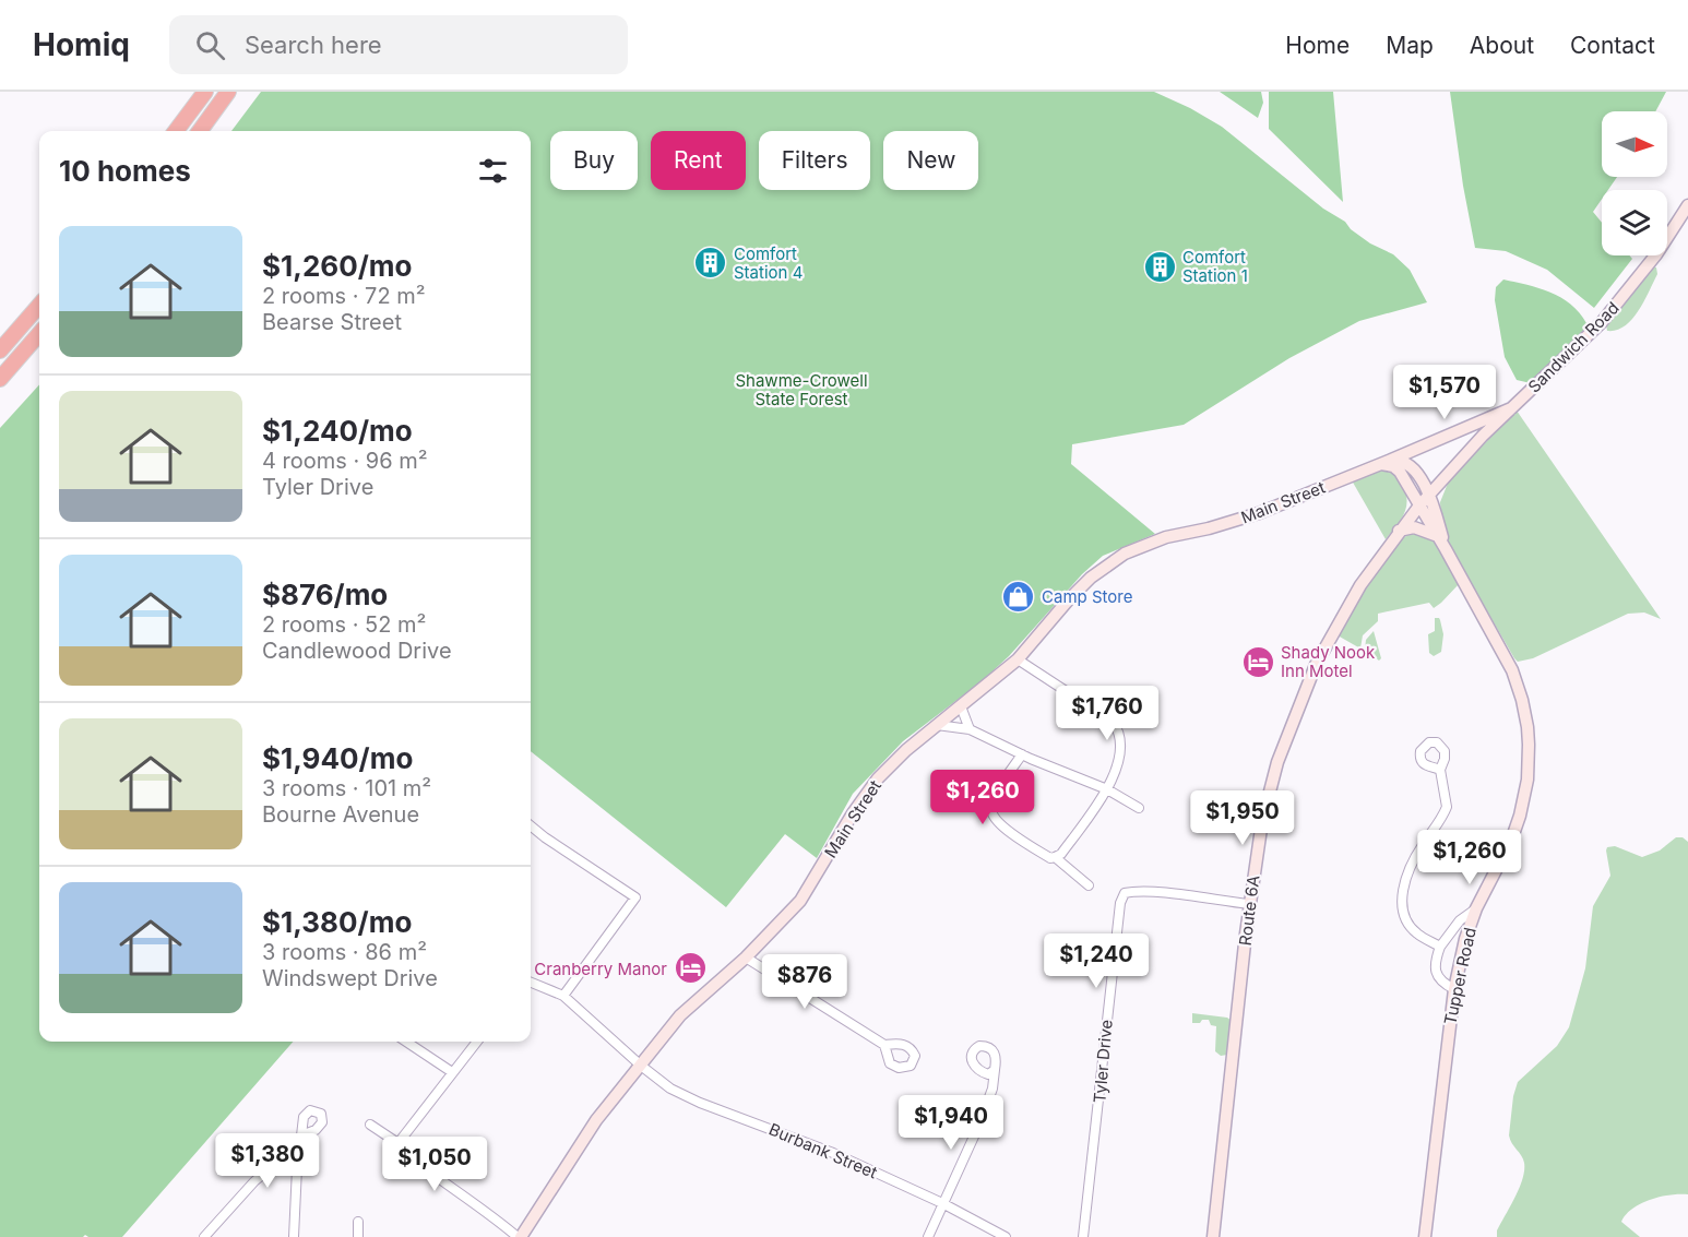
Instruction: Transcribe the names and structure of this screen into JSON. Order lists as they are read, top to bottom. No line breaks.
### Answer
{"streets":{"main road":["Sandwich Road","Main Street","Route 6A","Tupper Road"],"street":["Tyler Drive","Burbank Street"]},"crossings":[["Sandwich Road","Main Street"],["Sandwich Road","Route 6A"],["Sandwich Road","Tupper Road"],["Main Street","Burbank Street"],["Route 6A","Tupper Road"],["Route 6A","Tyler Drive"]],"parks":["Shawme-Crowell State Forest"],"places":{"building":["Comfort Station 4","Comfort Station 1"],"shop":["Camp Store"],"hotel":["Shady Nook Inn Motel","Cranberry Manor"]},"north":"right","page":{"header":"Homiq","search":"Search here","nav":["Home","Map","About","Contact"],"chip":["Buy","Rent","Filters","New"],"heading":"10 homes","list":[{"name":"$1,260/mo","note":"2 rooms · 72 m² · Bearse Street"},{"name":"$1,240/mo","note":"4 rooms · 96 m² · Tyler Drive"},{"name":"$876/mo","note":"2 rooms · 52 m² · Candlewood Drive"},{"name":"$1,940/mo","note":"3 rooms · 101 m² · Bourne Avenue"},{"name":"$1,380/mo","note":"3 rooms · 86 m² · Windswept Drive"}],"price":["$1,570","$1,760","$1,260","$1,950","$1,260","$1,240","$876","$1,940","$1,380","$1,050"]}}
